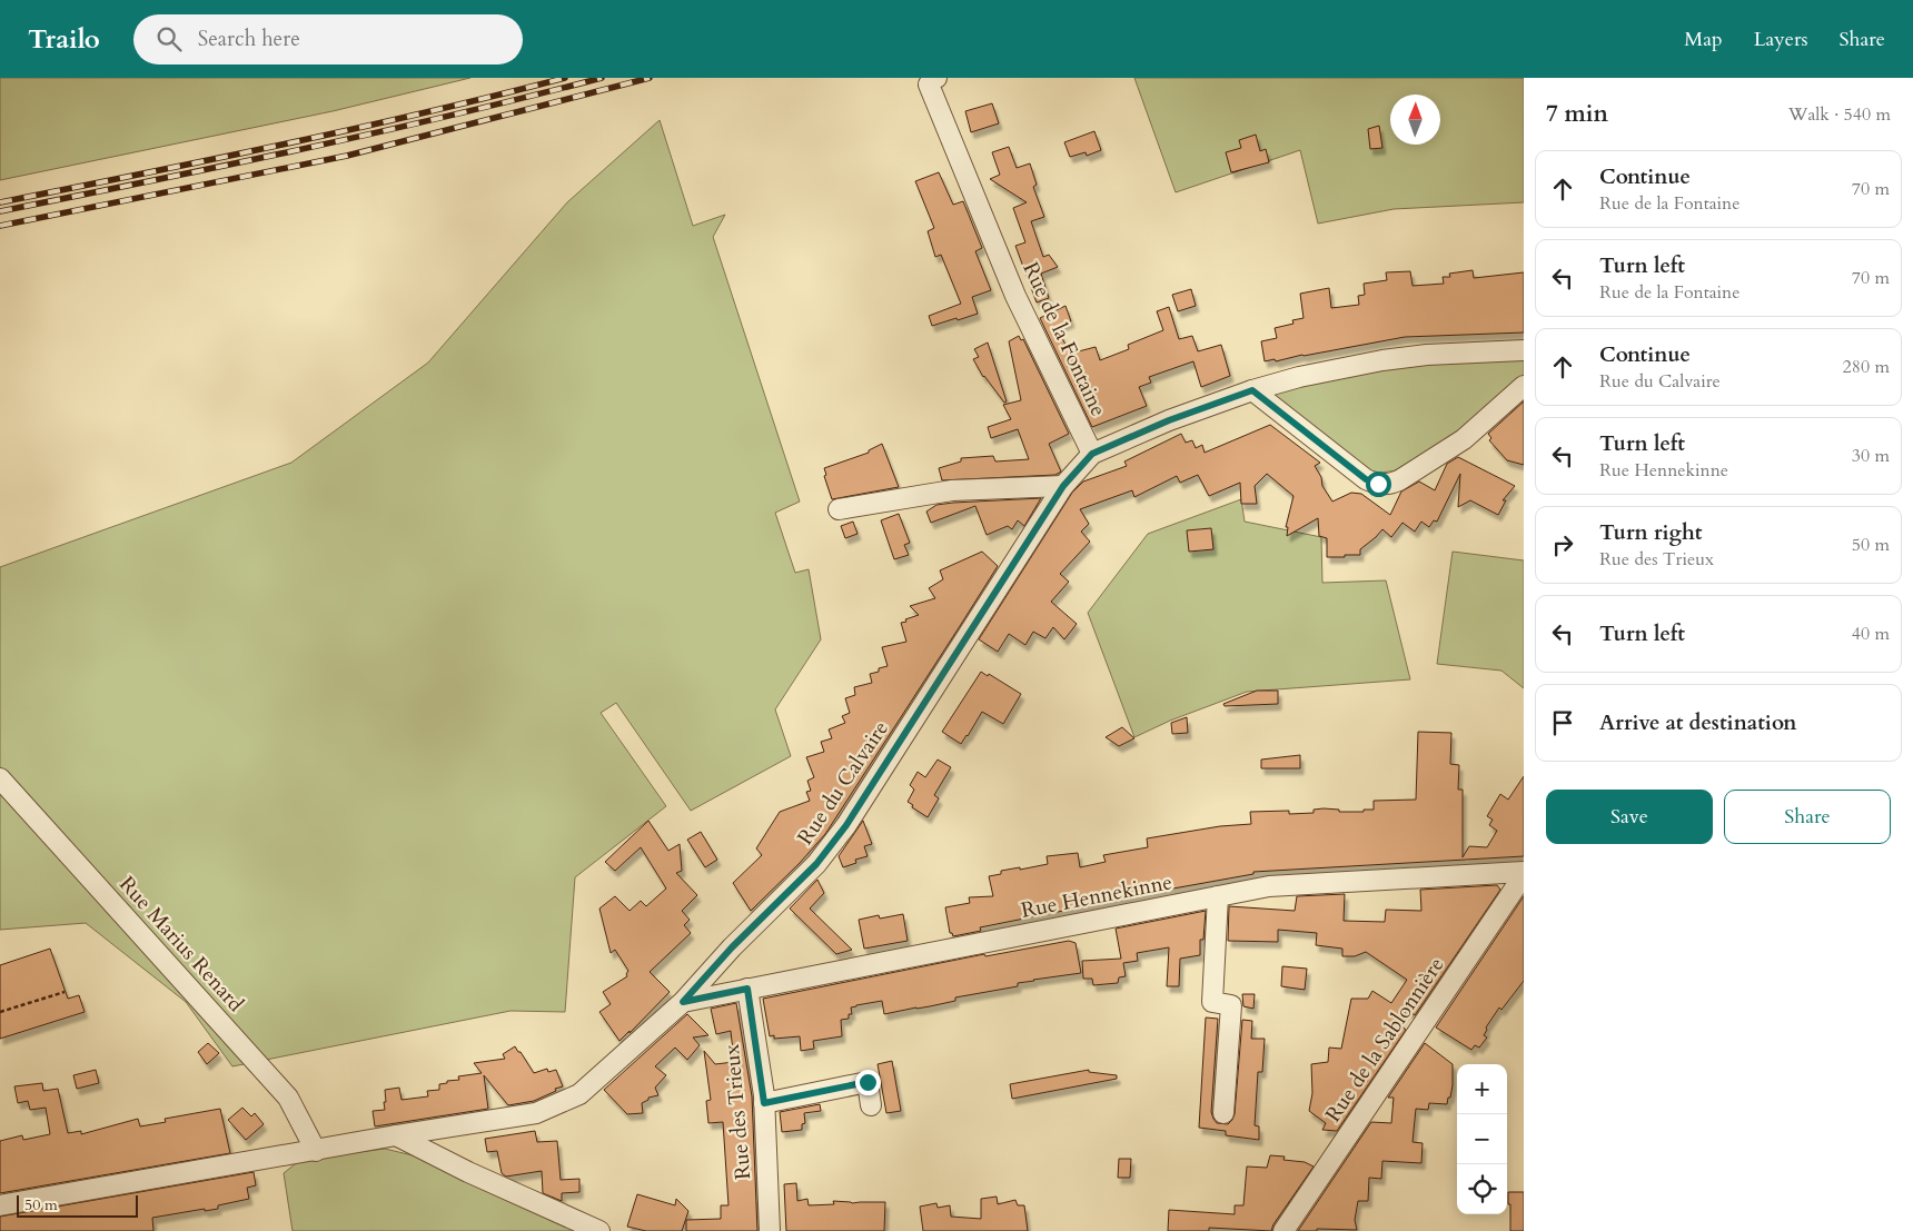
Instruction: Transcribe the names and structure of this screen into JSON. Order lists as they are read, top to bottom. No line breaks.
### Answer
{"streets":{"street":["Rue de la Fontaine","Rue du Calvaire","Rue Hennekinne","Rue Marius Renard","Rue de la Sablonnière","Rue des Trieux"]},"crossings":[["Rue de la Fontaine","Rue du Calvaire"],["Rue du Calvaire","Rue Hennekinne"],["Rue Hennekinne","Rue de la Sablonnière"],["Rue Hennekinne","Rue des Trieux"]],"scale_bar":"50 m","north":"top","page":{"header":"Trailo","search":"Search here","nav":["Map","Layers","Share"],"heading":["7 min","Walk · 540 m"],"list":[["Continue","Rue de la Fontaine","70 m"],["Turn left","Rue de la Fontaine","70 m"],["Continue","Rue du Calvaire","280 m"],["Turn left","Rue Hennekinne","30 m"],["Turn right","Rue des Trieux","50 m"],["Turn left","40 m"],"Arrive at destination"],"buttons":["Save","Share"],"map_buttons":["+","−"],"scale":"50 m"}}
